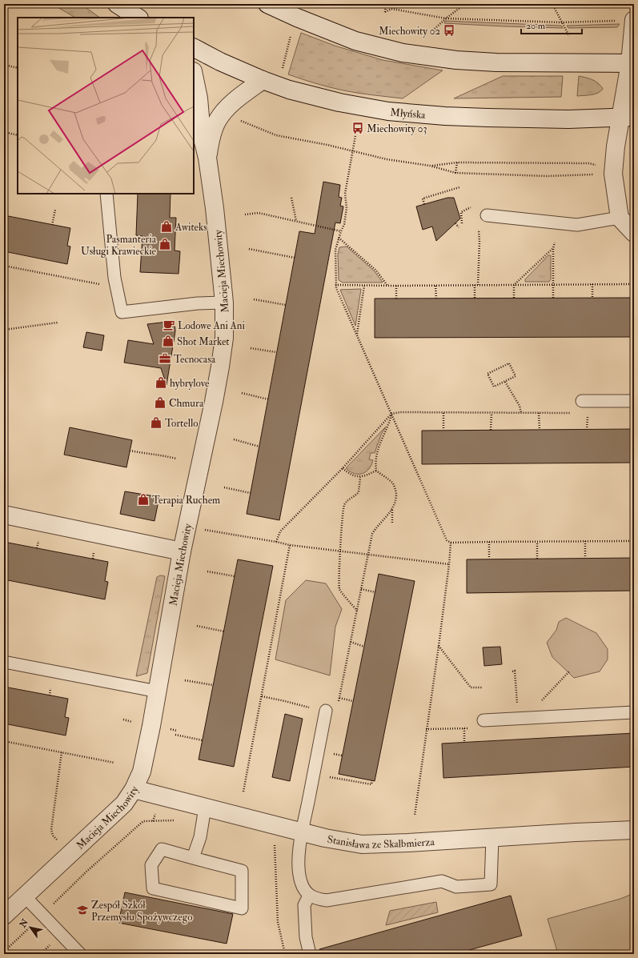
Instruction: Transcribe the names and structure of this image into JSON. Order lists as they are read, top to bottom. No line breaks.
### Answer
{"streets":{"street":["Młyńska","Macieja Miechowity","Stanisława ze Skalbmierza"]},"crossings":[["Młyńska","Macieja Miechowity"],["Macieja Miechowity","Stanisława ze Skalbmierza"]],"places":{"bus stop":["Miechowity 02","Miechowity 03"],"shop":["Awiteks","Pasmanteria Usługi Krawieckie","Shot Market","hybrylove","Chmura","Tortello","Terapia Ruchem"],"cafe":["Lodowe Ani Ani"],"office":["Tecnocasa"],"school or university":["Zespół Szkół Przemysłu Spożywczego"]},"scale_bar":"20 m","north":"top left"}
